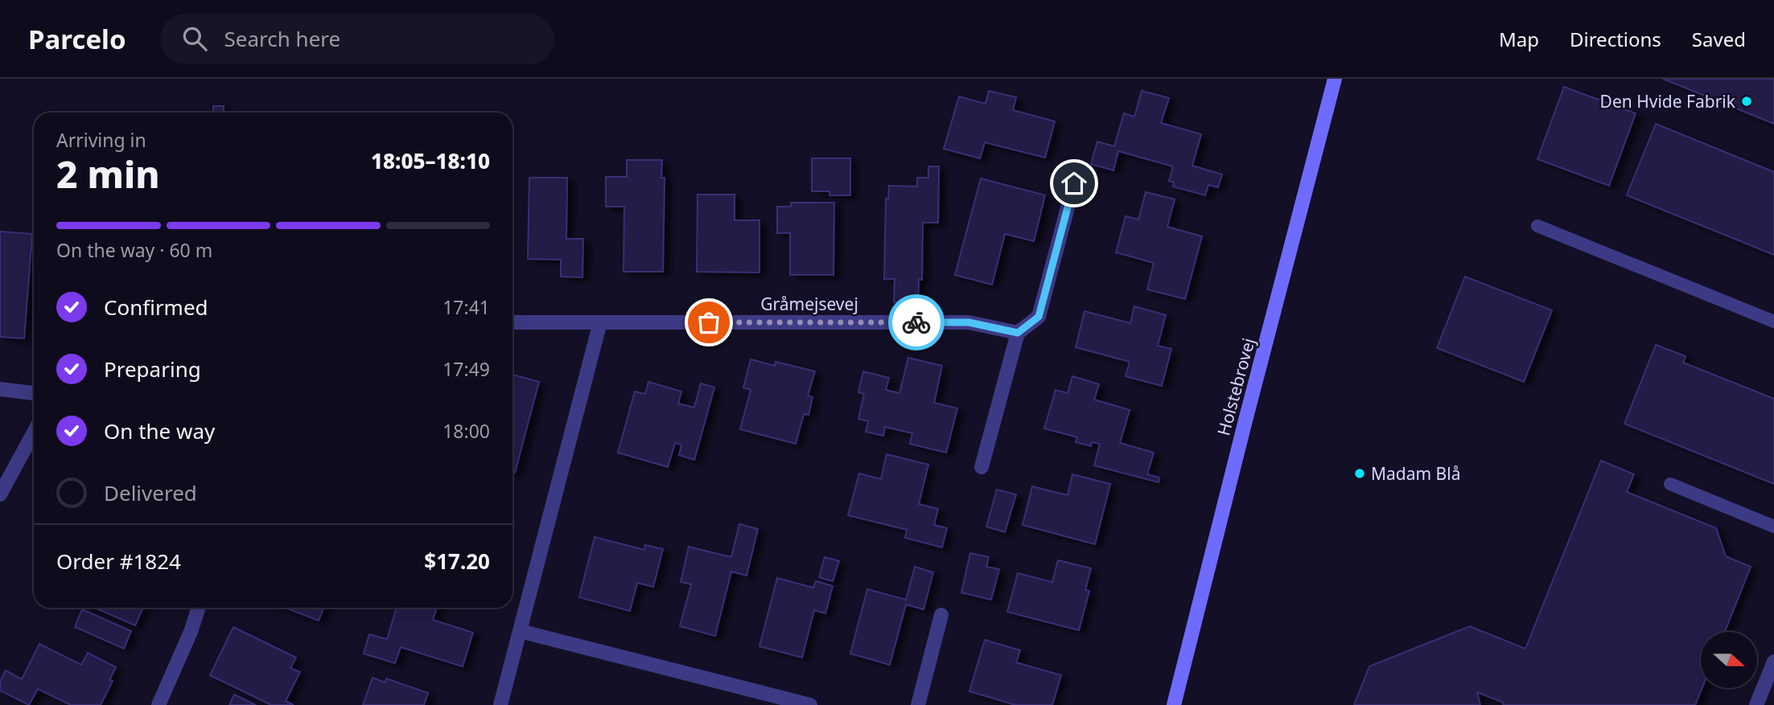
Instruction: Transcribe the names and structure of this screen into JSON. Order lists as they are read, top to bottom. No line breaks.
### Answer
{"streets":{"street":["Gråmejsevej","Holstebrovej"]},"places":["Den Hvide Fabrik","Madam Blå"],"north":"right","page":{"header":"Parcelo","search":"Search here","nav":["Map","Directions","Saved"],"heading":["2 min","Arriving in","18:05–18:10"],"panel":["Order #1824","$17.20"],"bar":"On the way · 60 m","list":[["Confirmed","17:41"],["Preparing","17:49"],["On the way","18:00"],"Delivered"]}}
